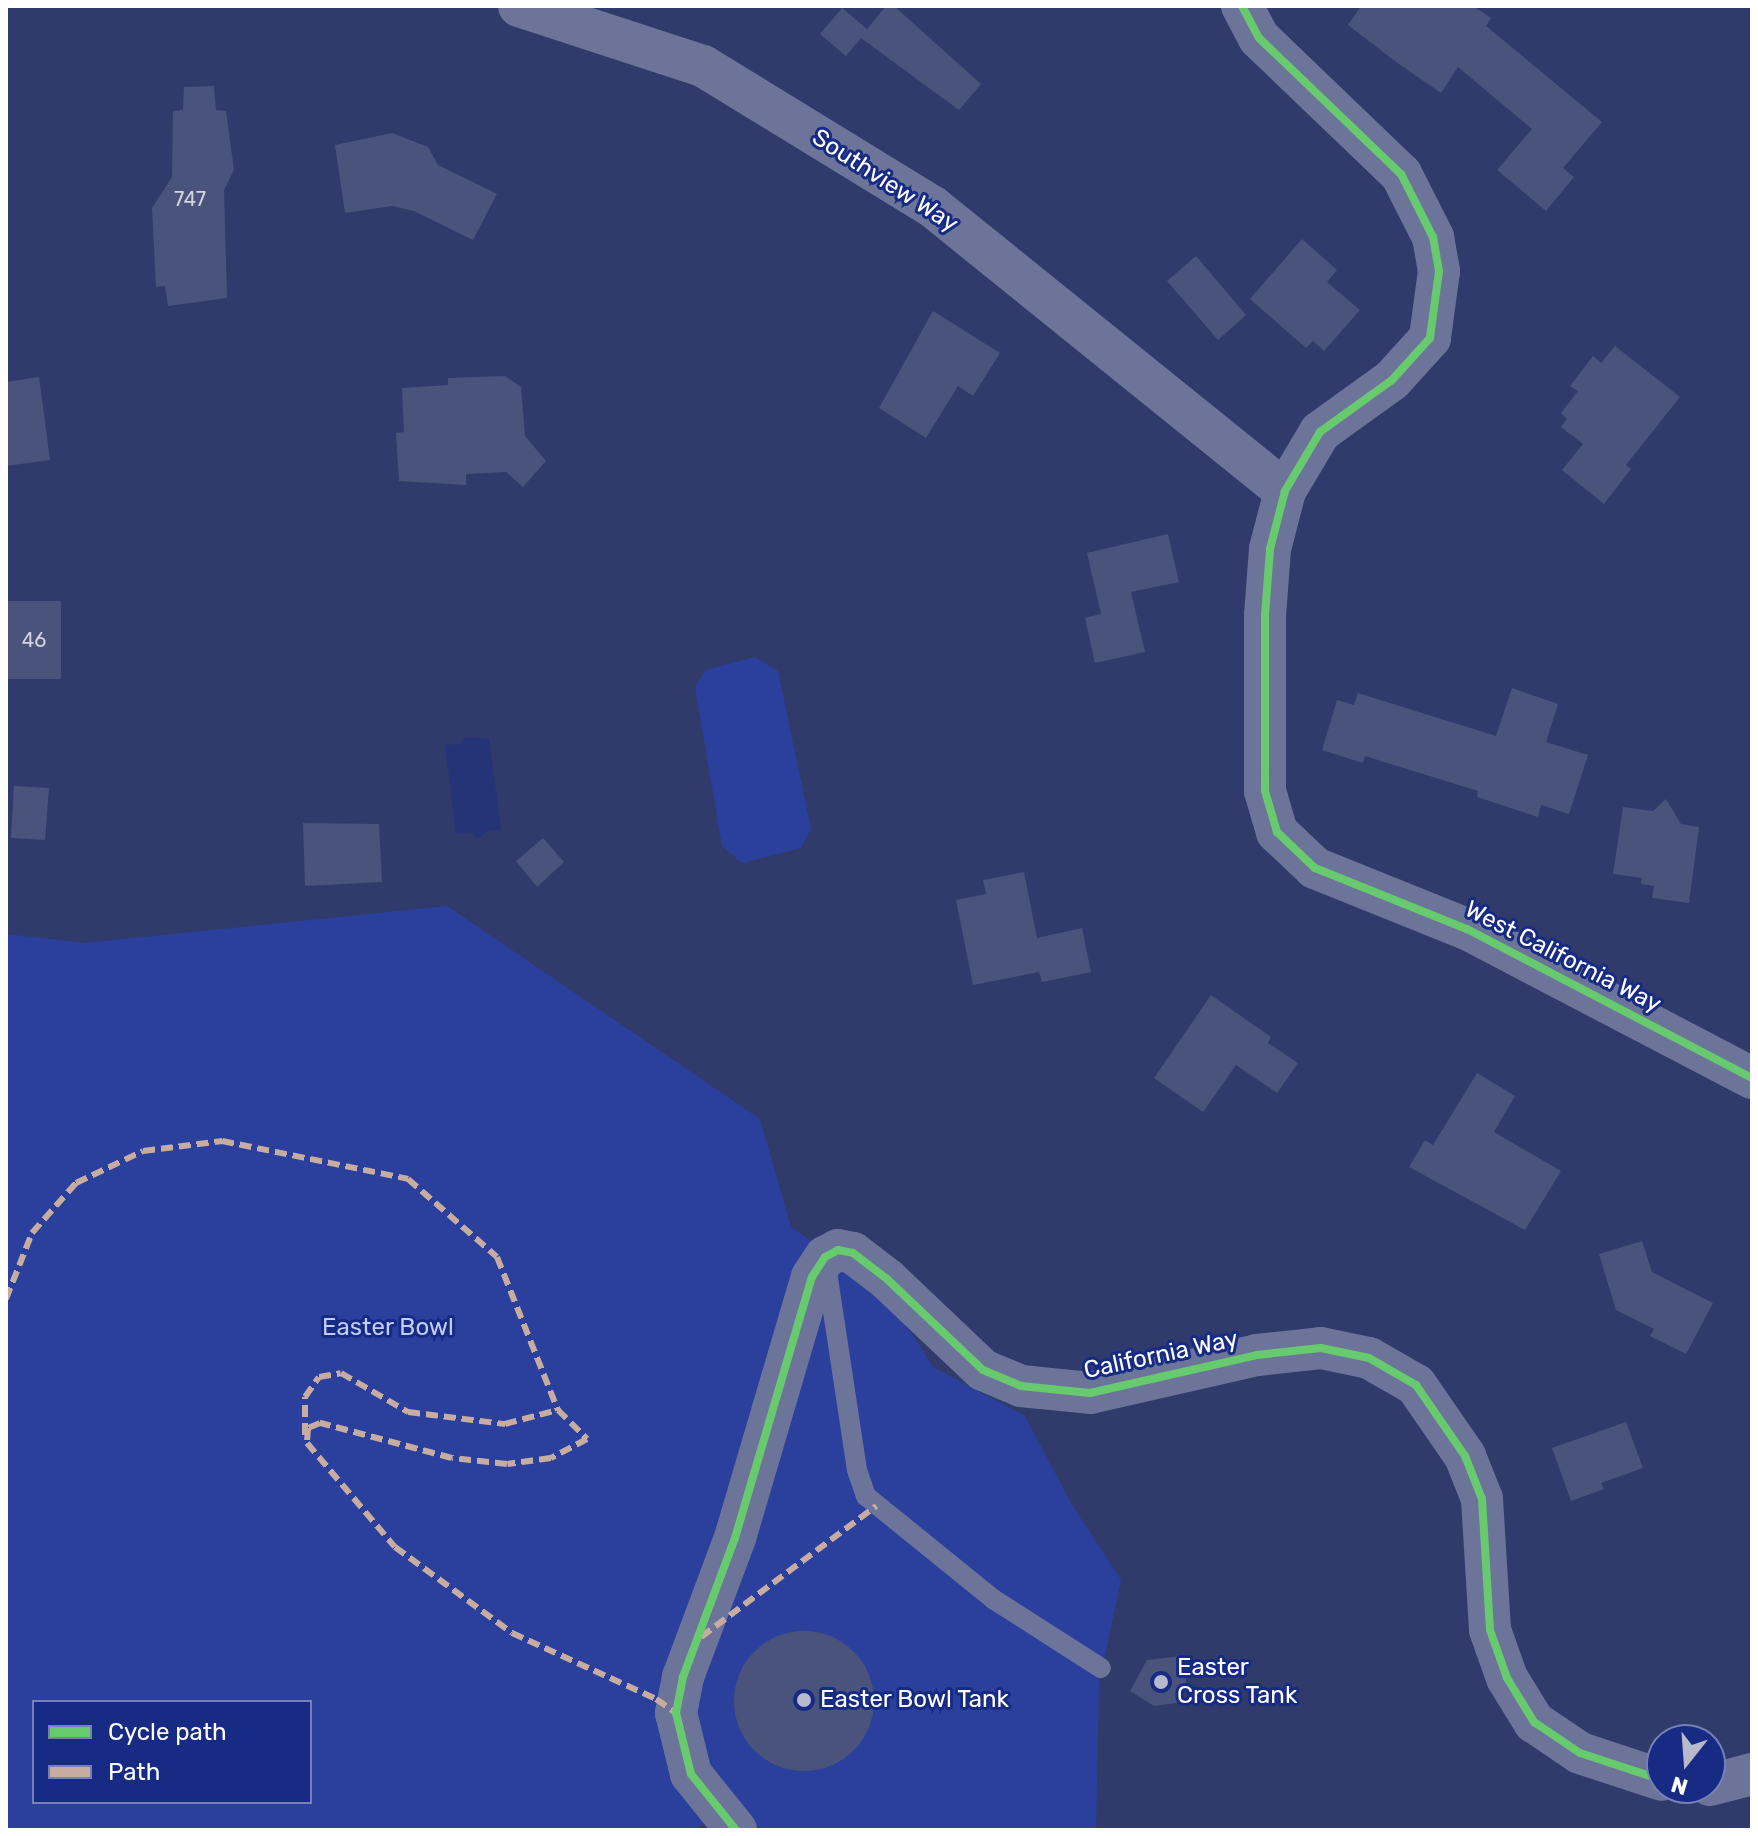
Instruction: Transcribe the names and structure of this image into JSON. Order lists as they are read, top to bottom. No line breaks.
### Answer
{"streets":{"street":["Southview Way","West California Way","California Way"]},"crossings":[["Southview Way","West California Way"]],"parks":["Easter Bowl"],"places":["Easter Cross Tank","Easter Bowl Tank"],"house_numbers":["747","46"],"legend":["Cycle path","Path"],"north":"bottom"}
